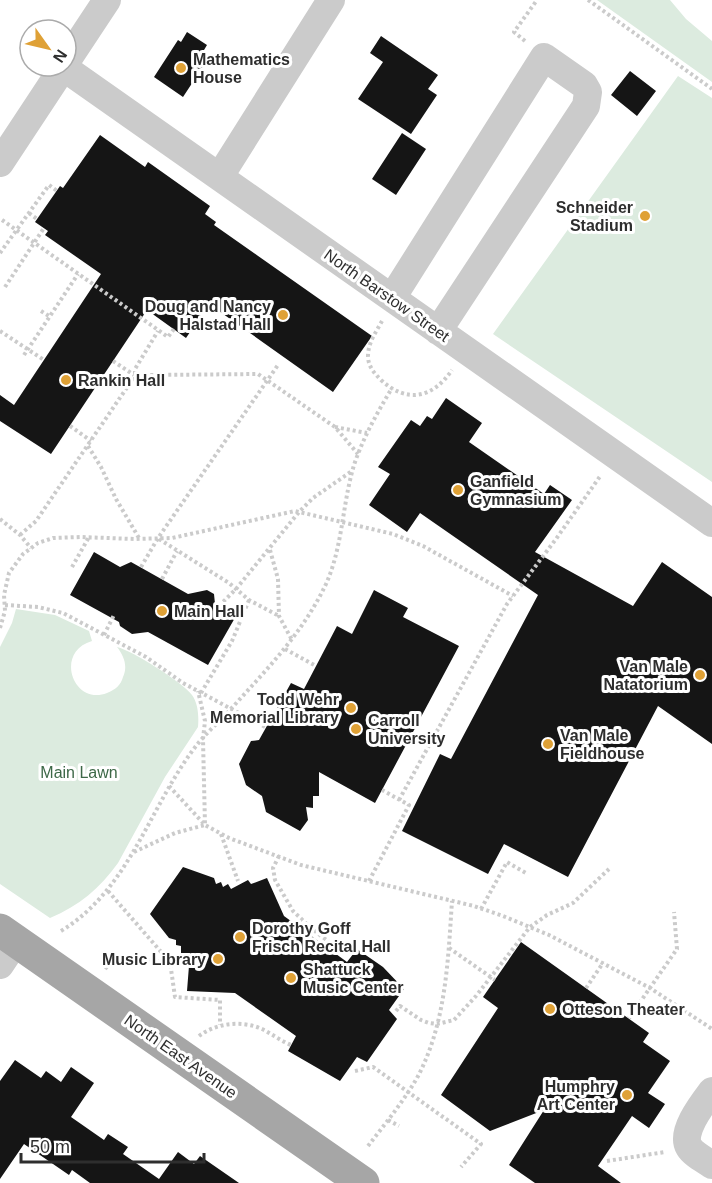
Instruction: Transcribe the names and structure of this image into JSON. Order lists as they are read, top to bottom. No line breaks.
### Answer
{"streets":{"main road":["North East Avenue"],"street":["North Barstow Street"]},"parks":["Main Lawn"],"places":["Mathematics House","Schneider Stadium","Doug and Nancy Halstad Hall","Rankin Hall","Ganfield Gymnasium","Main Hall","Van Male Natatorium","Todd Wehr Memorial Library","Carroll University","Van Male Fieldhouse","Dorothy Goff Frisch Recital Hall","Music Library","Shattuck Music Center","Otteson Theater","Humphry Art Center"],"scale_bar":"50 m","north":"bottom right"}
